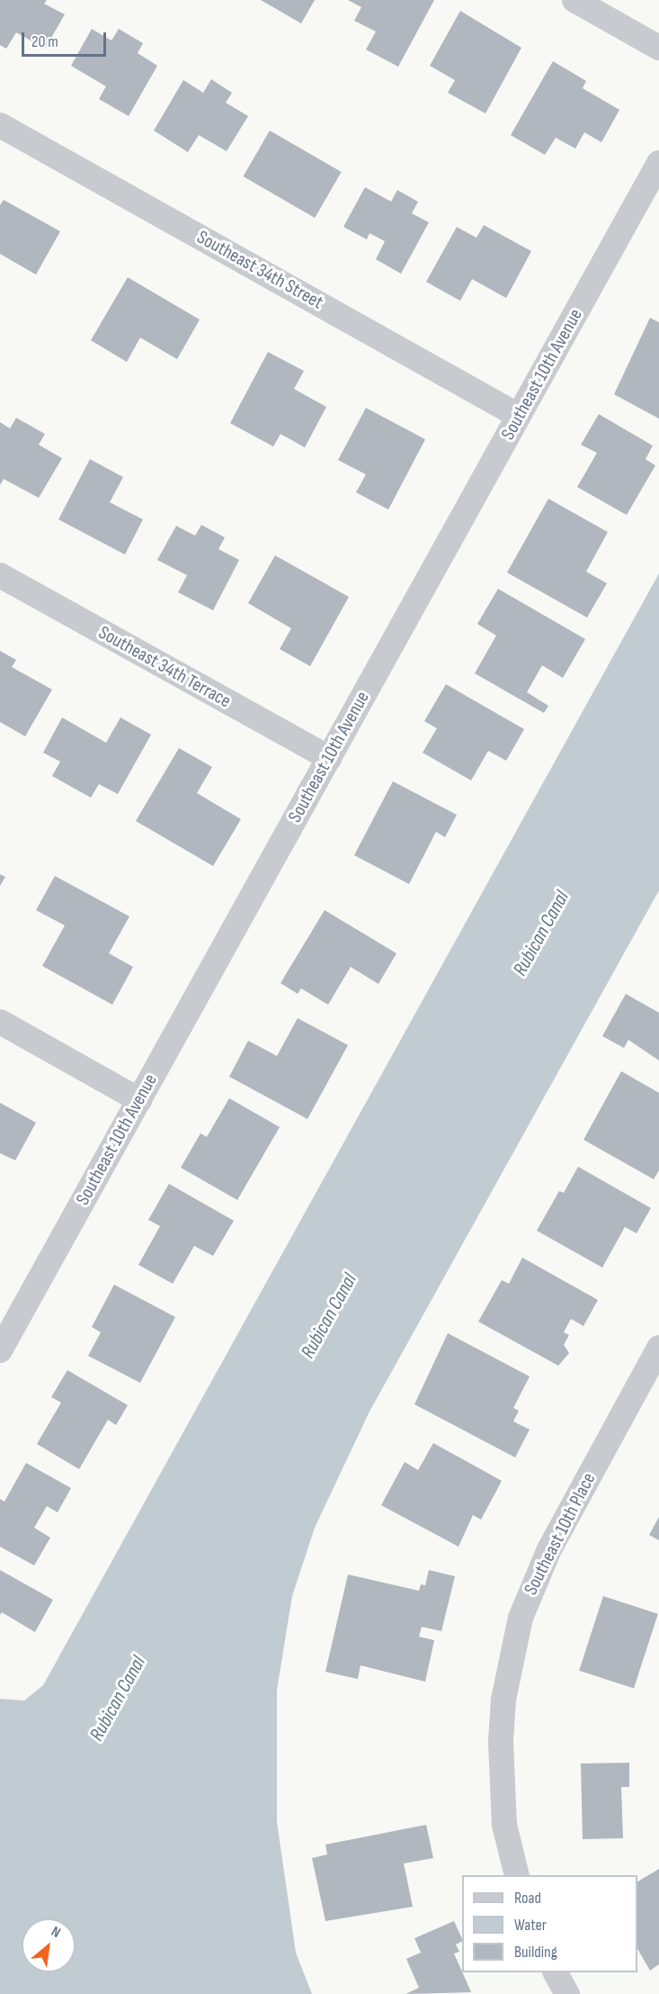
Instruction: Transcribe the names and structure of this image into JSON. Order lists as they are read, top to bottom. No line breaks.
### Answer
{"streets":{"street":["Southeast 34th Street","Southeast 10th Avenue","Southeast 34th Terrace","Southeast 10th Place"]},"crossings":[["Southeast 34th Street","Southeast 10th Avenue"],["Southeast 10th Avenue","Southeast 34th Terrace"]],"water":["Rubican Canal"],"legend":["Road","Water","Building"],"scale_bar":"20 m","north":"top right"}
